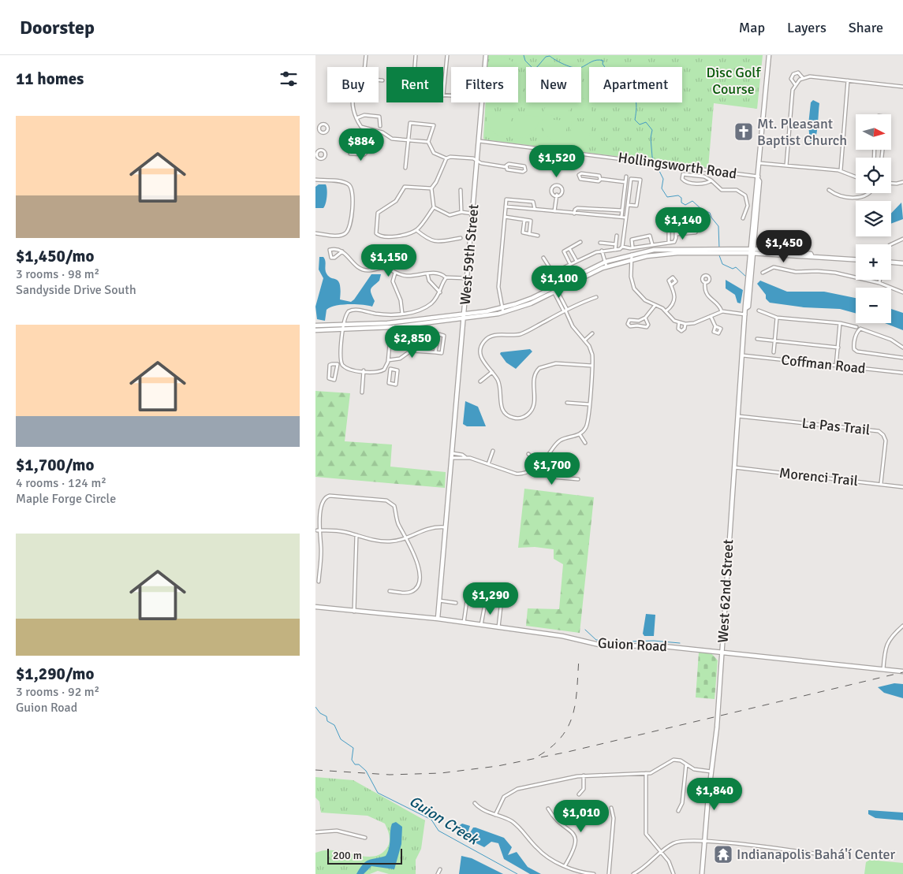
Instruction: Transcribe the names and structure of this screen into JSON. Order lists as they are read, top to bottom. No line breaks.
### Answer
{"streets":{"street":["Hollingsworth Road","West 59th Street","Coffman Road","La Pas Trail","Morenci Trail","West 62nd Street","Guion Road"]},"crossings":[["Hollingsworth Road","West 59th Street"],["Hollingsworth Road","West 62nd Street"],["West 59th Street","Guion Road"],["Coffman Road","West 62nd Street"],["La Pas Trail","Morenci Trail"],["La Pas Trail","West 62nd Street"],["Morenci Trail","West 62nd Street"],["West 62nd Street","Guion Road"]],"water":["Guion Creek"],"parks":["Disc Golf Course"],"places":{"church":["Mt. Pleasant Baptist Church"],"temple":["Indianapolis Bahá'í Center"]},"scale_bar":"200 m","north":"right","page":{"header":"Doorstep","nav":["Map","Layers","Share"],"heading":"11 homes","chip":["Buy","Rent","Filters","New","Apartment"],"list":[{"name":"$1,450/mo","note":"3 rooms · 98 m² · Sandyside Drive South"},{"name":"$1,700/mo","note":"4 rooms · 124 m² · Maple Forge Circle"},{"name":"$1,290/mo","note":"3 rooms · 92 m² · Guion Road"}],"map_buttons":["+","−"],"price":["$884","$1,520","$1,140","$1,450","$1,150","$1,100","$2,850","$1,700","$1,290","$1,840","$1,010"],"scale":"200 m"}}
